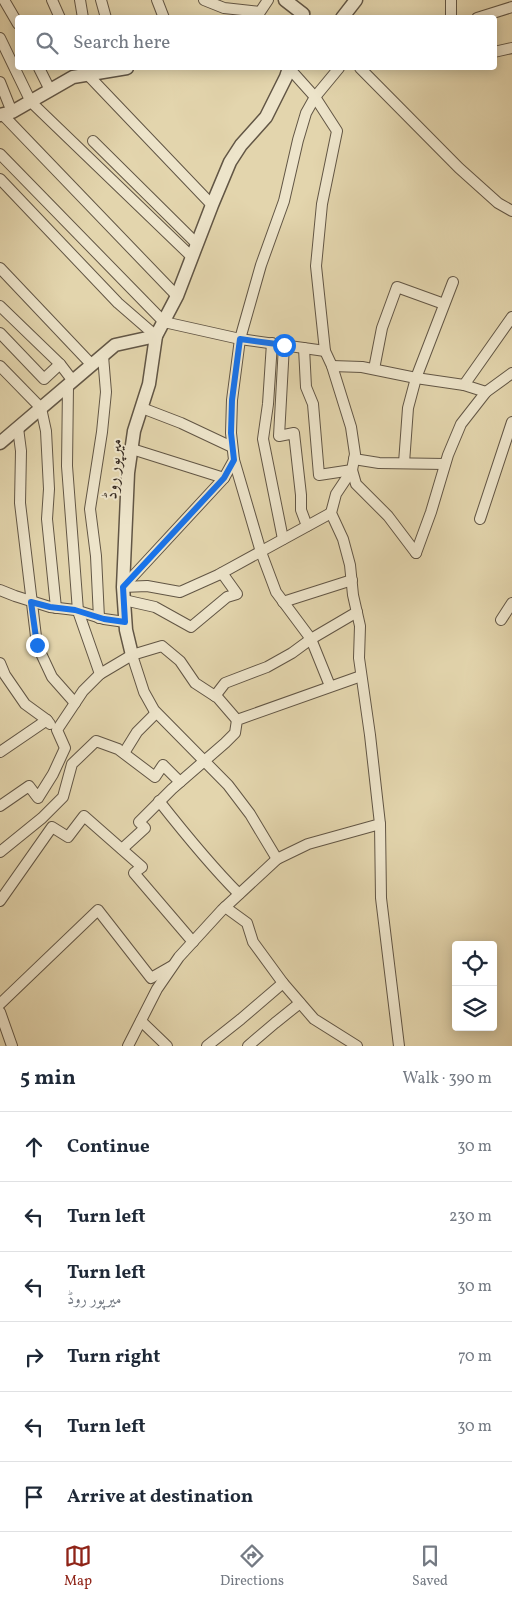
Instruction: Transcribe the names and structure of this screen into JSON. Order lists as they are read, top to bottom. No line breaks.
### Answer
{"streets":{"street":["میرپور روڈ"]},"page":{"search":"Search here","heading":["5 min","Walk · 390 m"],"list":[["Continue","30 m"],["Turn left","230 m"],["Turn left","میرپور روڈ","30 m"],["Turn right","70 m"],["Turn left","30 m"],"Arrive at destination"],"nav":["Map","Directions","Saved"]}}
